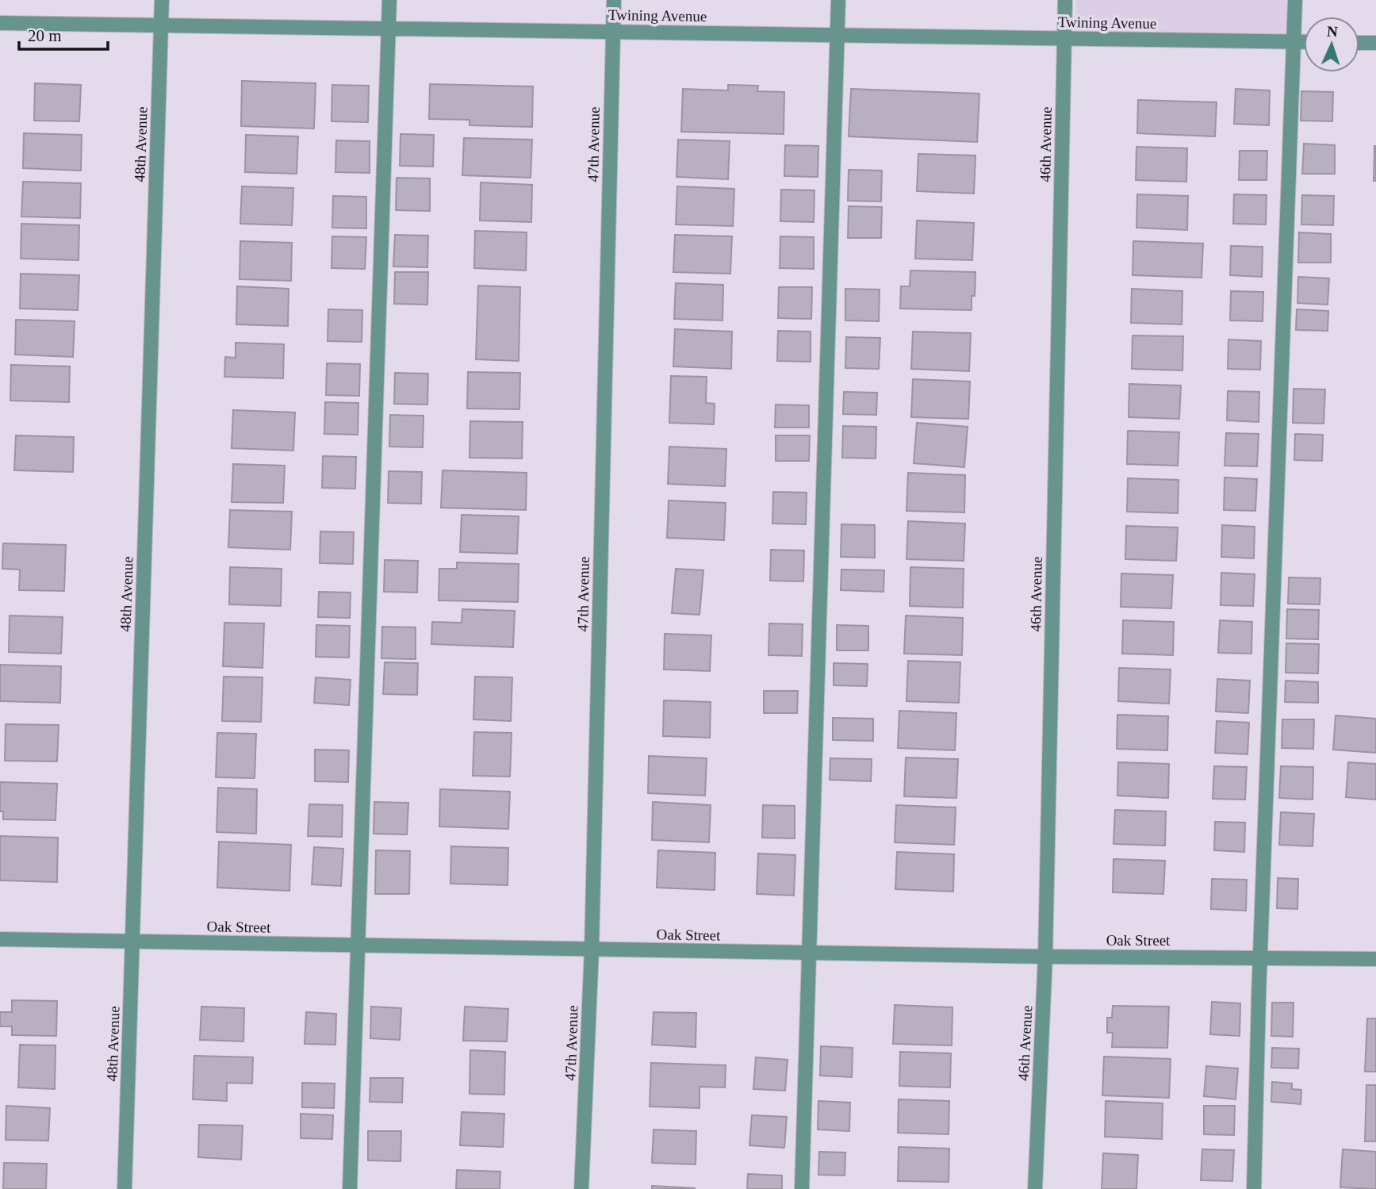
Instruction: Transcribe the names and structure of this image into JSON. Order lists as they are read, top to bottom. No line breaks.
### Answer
{"streets":{"street":["Twining Avenue","48th Avenue","47th Avenue","46th Avenue","Oak Street"]},"crossings":[["Twining Avenue","48th Avenue"],["Twining Avenue","47th Avenue"],["Twining Avenue","46th Avenue"],["48th Avenue","Oak Street"],["47th Avenue","Oak Street"],["46th Avenue","Oak Street"]],"scale_bar":"20 m","north":"top"}
